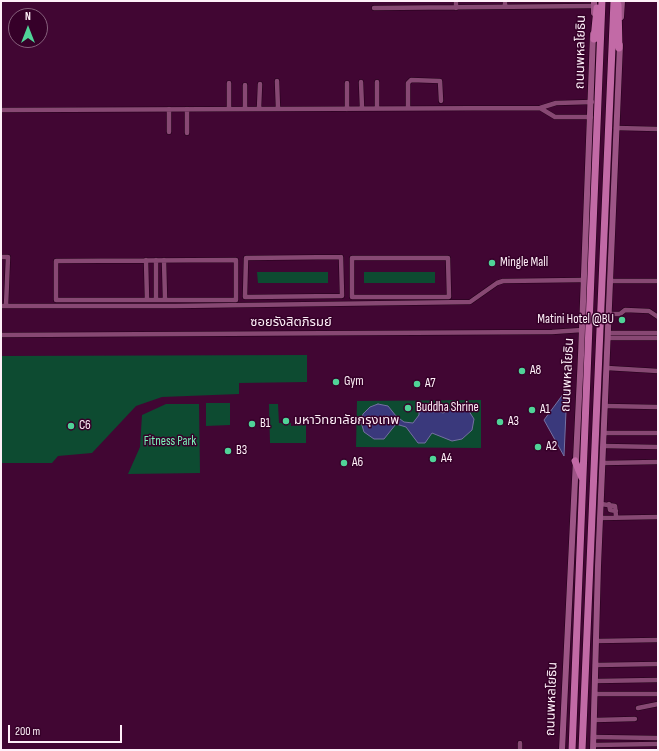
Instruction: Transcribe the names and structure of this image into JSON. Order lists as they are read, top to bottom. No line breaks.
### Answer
{"streets":{"highway":["ถนนพหลโยธิน"],"street":["ซอยรังสิตภิรมย์"]},"crossings":[["ถนนพหลโยธิน","ซอยรังสิตภิรมย์"]],"parks":["Fitness Park"],"places":["Mingle Mall","Matini Hotel @BU","A8","Gym","A7","Buddha Shrine","A1","มหาวิทยาลัยกรุงเทพ","A3","B1","C6","A2","B3","A4","A6"],"scale_bar":"200 m","north":"top"}
